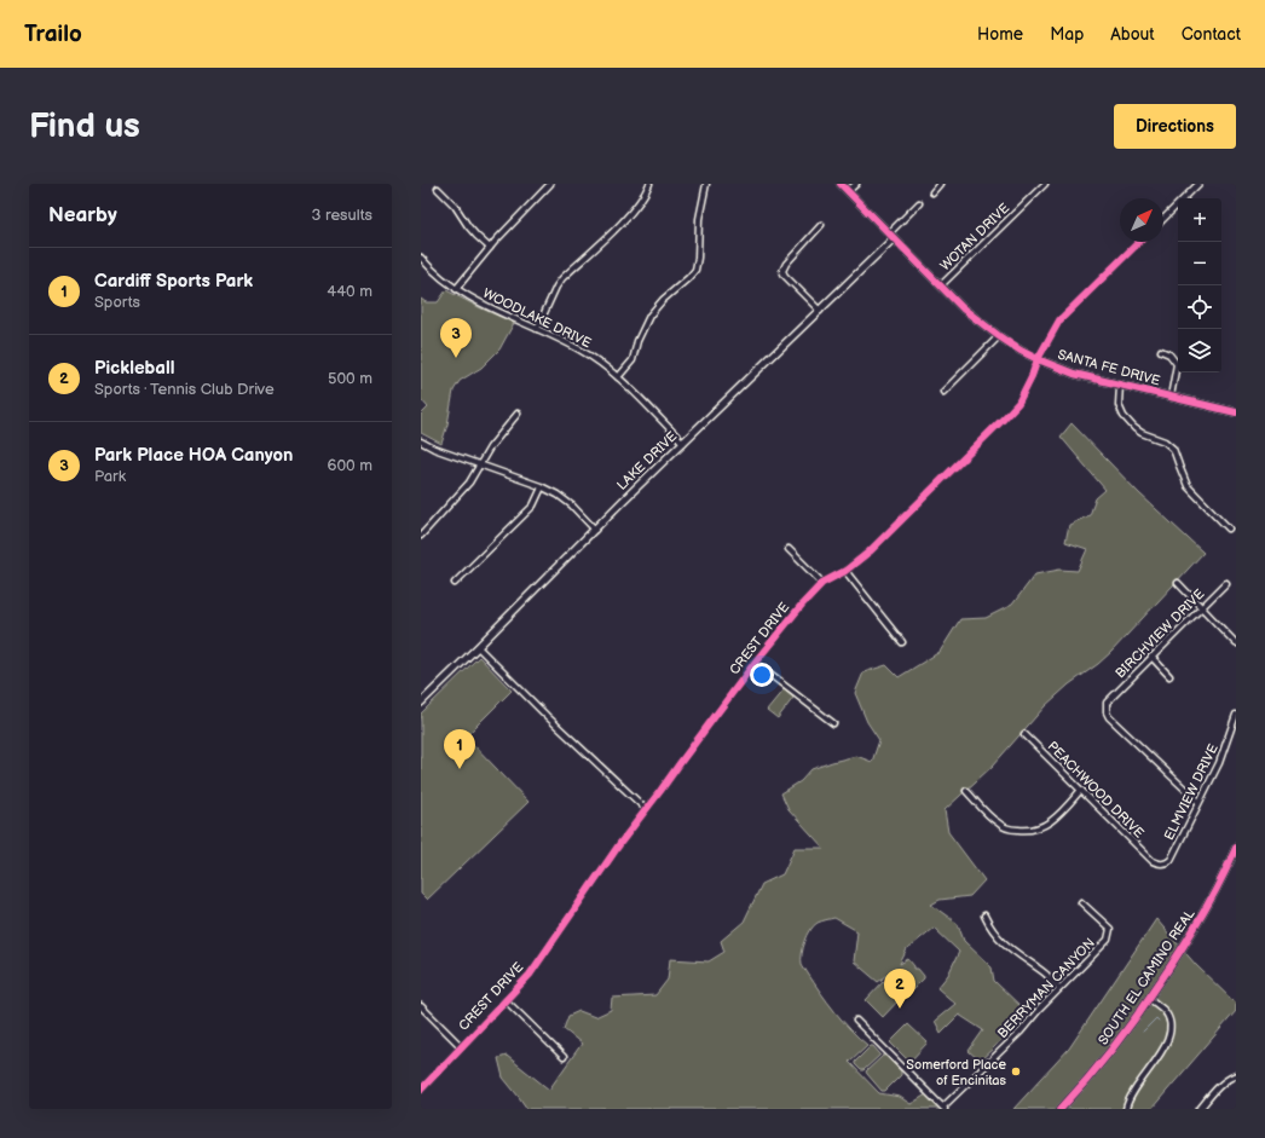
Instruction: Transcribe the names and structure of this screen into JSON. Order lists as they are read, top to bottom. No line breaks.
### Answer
{"streets":{"main road":["SANTA FE DRIVE","LAKE DRIVE","SOUTH EL CAMINO REAL"],"street":["WOTAN DRIVE","WOODLAKE DRIVE","BIRCHVIEW DRIVE","CREST DRIVE","PEACHWOOD DRIVE","ELMVIEW DRIVE","BERRYMAN CANYON"]},"crossings":[["WOTAN DRIVE","SANTA FE DRIVE"],["WOODLAKE DRIVE","LAKE DRIVE"],["SANTA FE DRIVE","LAKE DRIVE"],["SANTA FE DRIVE","CREST DRIVE"],["BIRCHVIEW DRIVE","ELMVIEW DRIVE"],["PEACHWOOD DRIVE","ELMVIEW DRIVE"]],"places":["Somerford Place of Encinitas"],"north":"top right","page":{"header":"Trailo","nav":["Home","Map","About","Contact"],"buttons":"Directions","title":"Find us","heading":["Nearby","3 results"],"map_buttons":["+","−"],"list":[{"mark":"1","name":"Cardiff Sports Park","note":"Sports","value":"440 m"},{"mark":"2","name":"Pickleball","note":"Sports · Tennis Club Drive","value":"500 m"},{"mark":"3","name":"Park Place HOA Canyon","note":"Park","value":"600 m"}],"pins":["3","1","2"]}}
